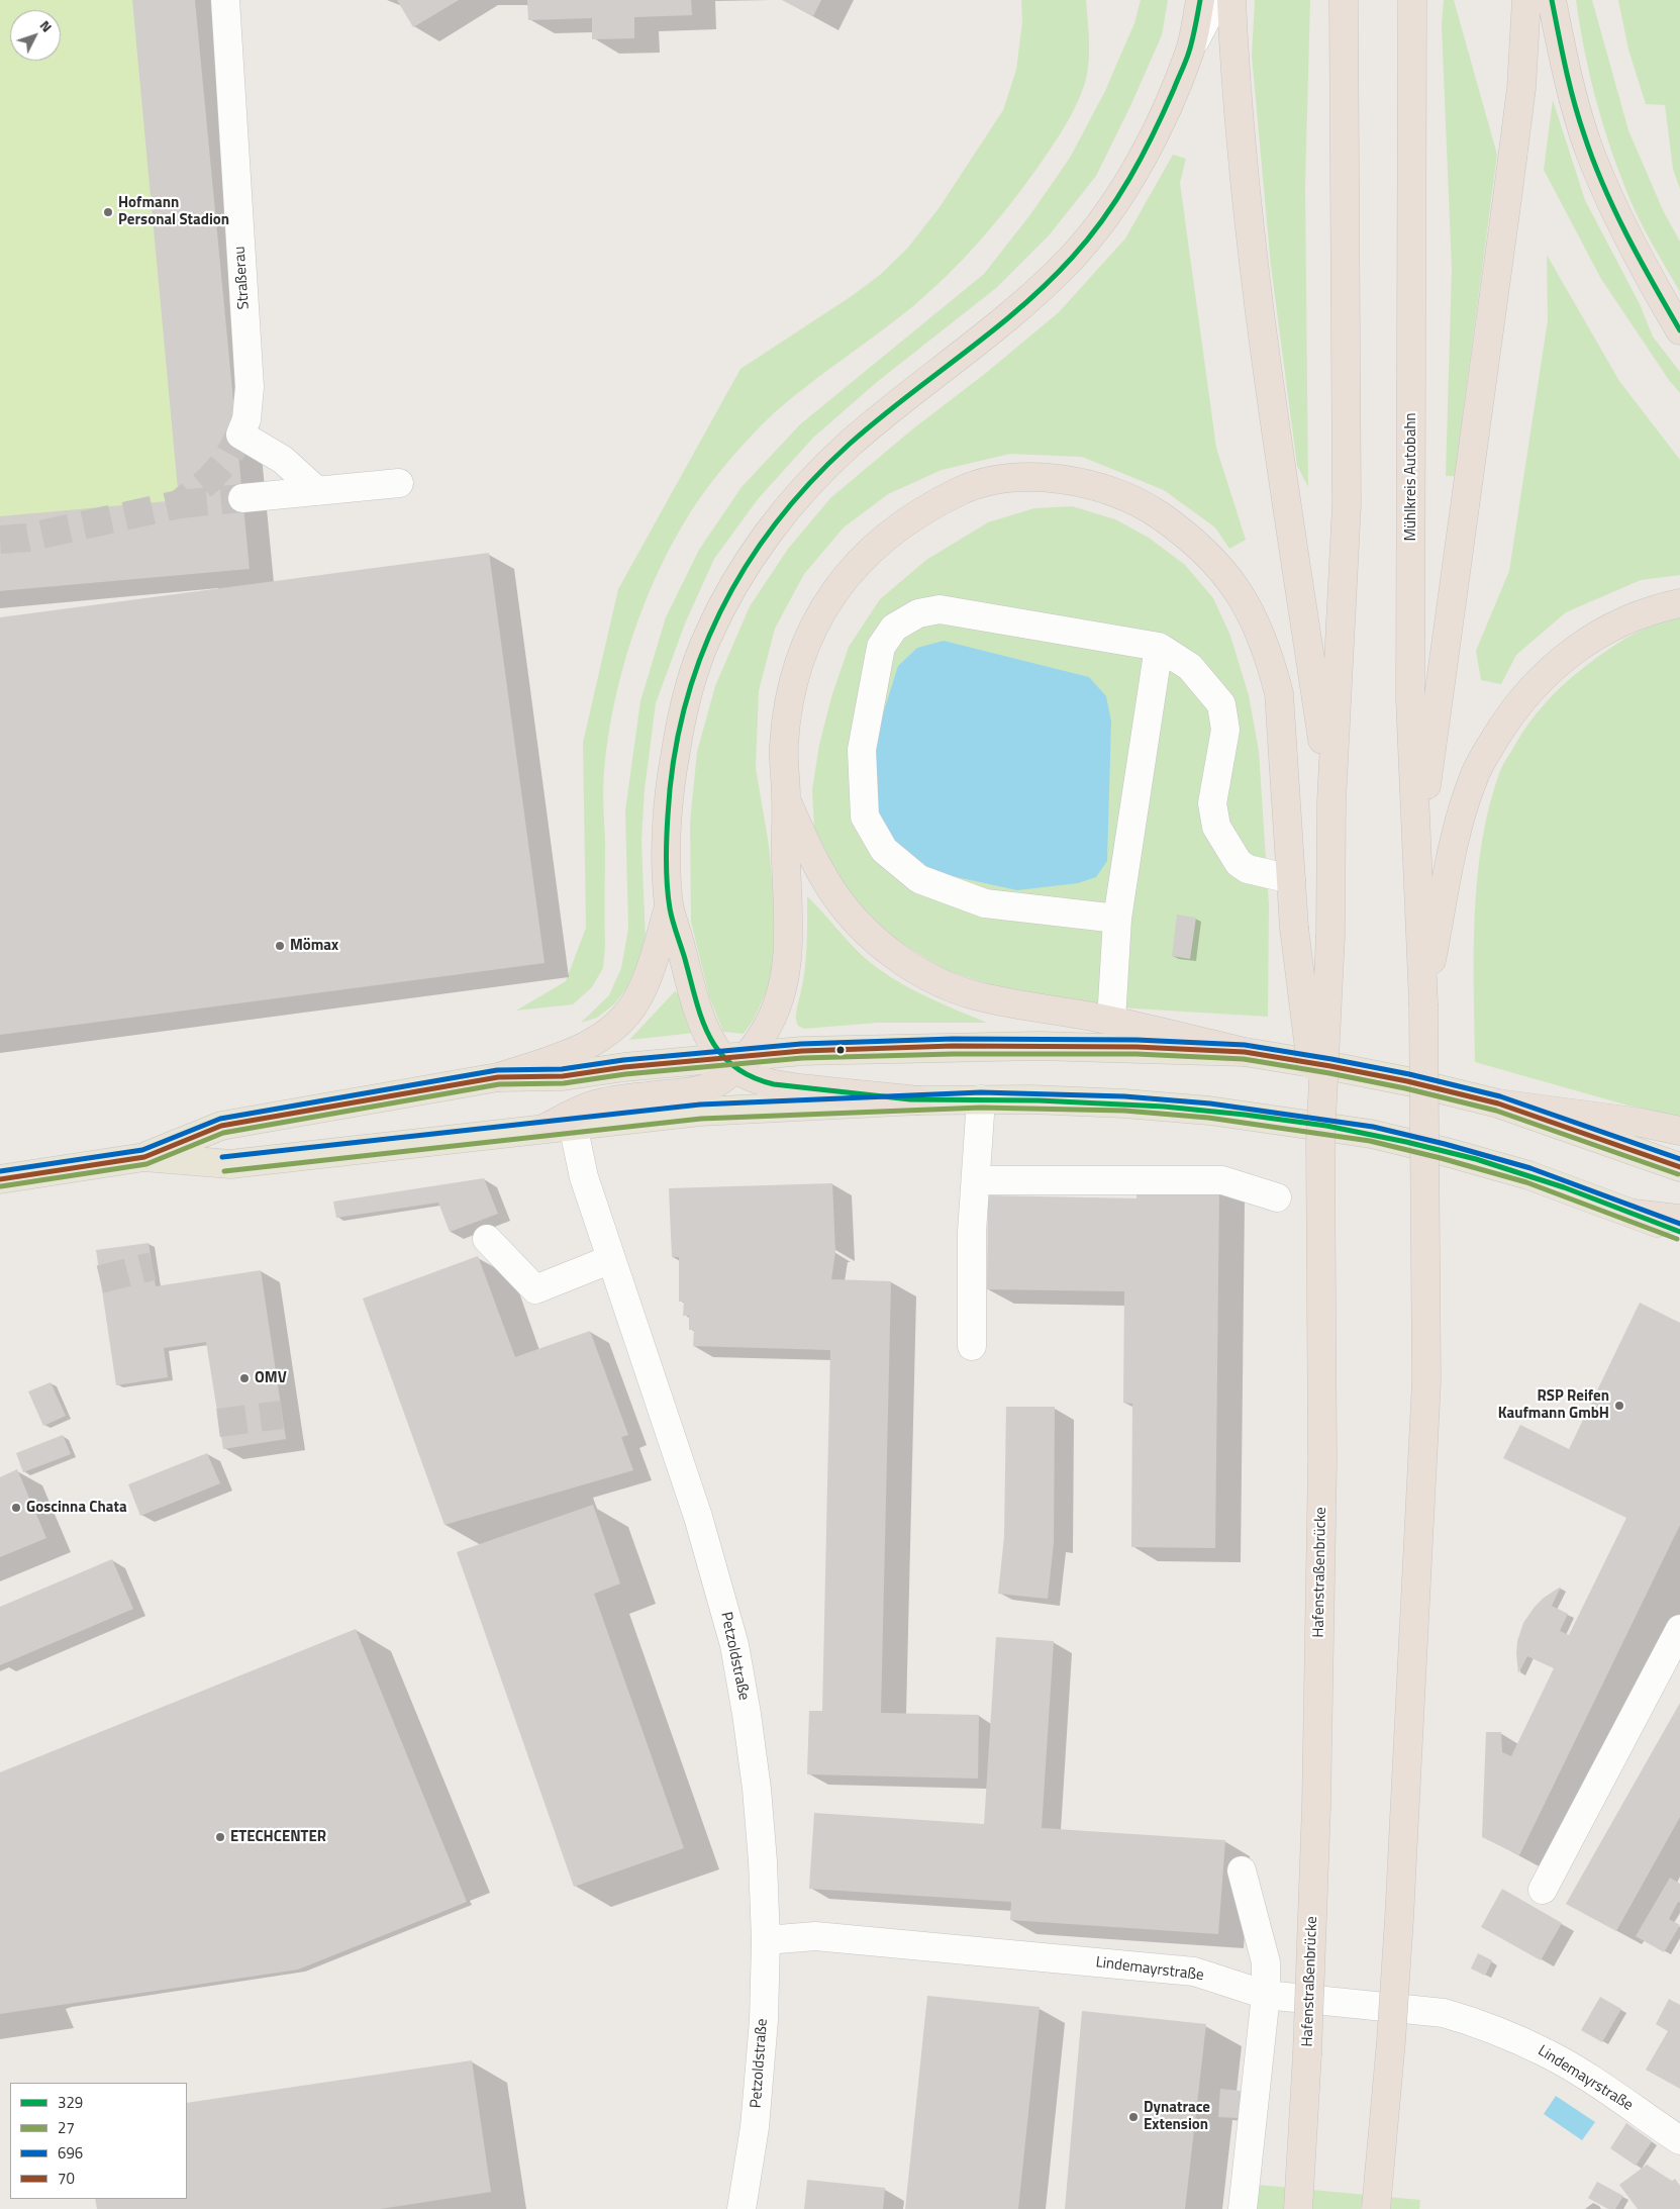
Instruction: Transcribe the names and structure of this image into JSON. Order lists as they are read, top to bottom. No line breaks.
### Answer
{"streets":{"highway":["Mühlkreis Autobahn","Hafenstraßenbrücke"],"street":["Straßerau","Petzoldstraße","Lindemayrstraße"]},"crossings":[["Petzoldstraße","Lindemayrstraße"]],"places":["Hofmann Personal Stadion","Mömax","OMV","RSP Reifen Kaufmann GmbH","Goscinna Chata","ETECHCENTER","Dynatrace Extension"],"lines":["transit line 329","transit line 696","transit line 70","transit line 27"],"legend":["329","27","696","70"],"north":"top right"}
